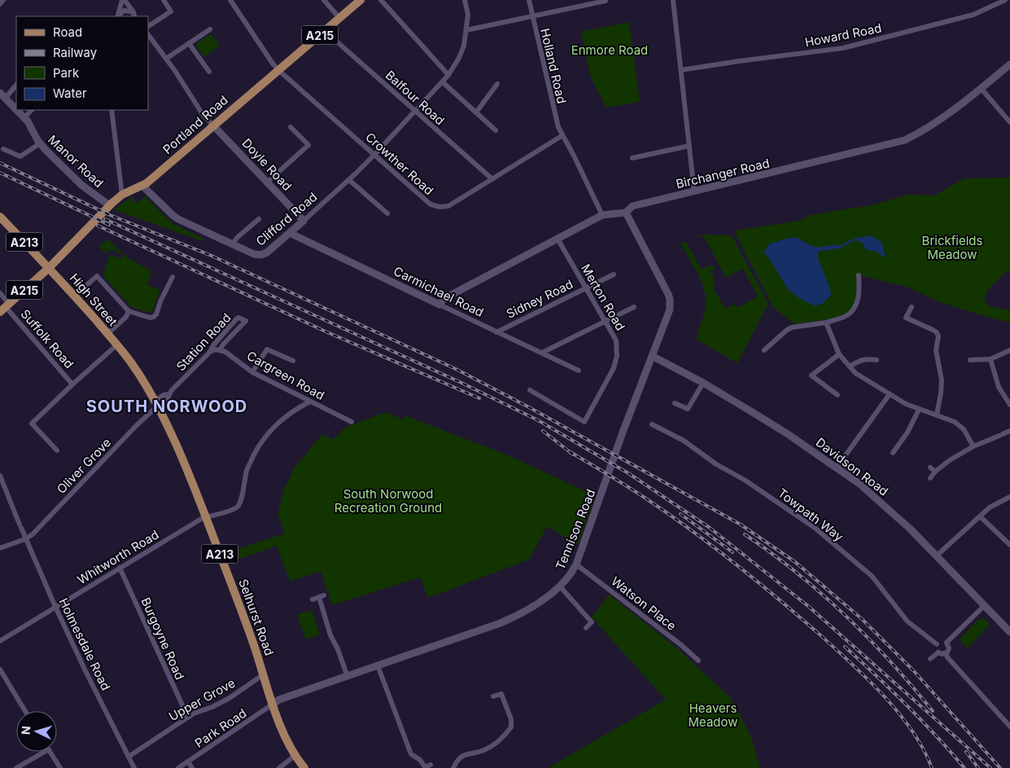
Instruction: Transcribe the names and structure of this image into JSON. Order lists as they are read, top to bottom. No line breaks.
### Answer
{"streets":{"main road":["A215","Portland Road","A213","High Street","Selhurst Road"],"street":["Howard Road","Holland Road","Balfour Road","Manor Road","Crowther Road","Doyle Road","Birchanger Road","Clifford Road","Carmichael Road","Merton Road","Sidney Road","Suffolk Road","Station Road","Cargreen Road","Oliver Grove","Davidson Road","Towpath Way","Tennison Road","Whitworth Road","Watson Place","Burgoyne Road","Holmesdale Road","Upper Grove","Park Road"]},"crossings":[["A215","Portland Road"],["A215","High Street"],["A215","Suffolk Road"],["Holland Road","Crowther Road"],["Holland Road","Birchanger Road"],["Balfour Road","Portland Road"],["Balfour Road","Crowther Road"],["Balfour Road","Clifford Road"],["Portland Road","Manor Road"],["Portland Road","Crowther Road"],["Portland Road","Doyle Road"],["Portland Road","Clifford Road"],["Portland Road","High Street"],["Crowther Road","Clifford Road"],["Doyle Road","Clifford Road"],["Birchanger Road","Carmichael Road"],["Birchanger Road","Merton Road"],["Birchanger Road","Tennison Road"],["Clifford Road","Carmichael Road"],["Carmichael Road","Sidney Road"],["Merton Road","Sidney Road"],["High Street","Station Road"],["High Street","Oliver Grove"],["High Street","Selhurst Road"],["Station Road","Cargreen Road"],["Station Road","Oliver Grove"],["Station Road","Selhurst Road"],["Cargreen Road","Whitworth Road"],["Oliver Grove","Selhurst Road"],["Oliver Grove","Holmesdale Road"],["Davidson Road","Tennison Road"],["Tennison Road","Watson Place"],["Tennison Road","Selhurst Road"],["Tennison Road","Park Road"],["Whitworth Road","Selhurst Road"],["Whitworth Road","Burgoyne Road"],["Whitworth Road","Holmesdale Road"],["Selhurst Road","Upper Grove"],["Selhurst Road","Park Road"],["Burgoyne Road","Upper Grove"],["Holmesdale Road","Upper Grove"]],"districts":["SOUTH NORWOOD"],"parks":["Enmore Road","Brickfields Meadow","South Norwood Recreation Ground","Heavers Meadow"],"legend":["Road","Railway","Park","Water"],"north":"left"}
